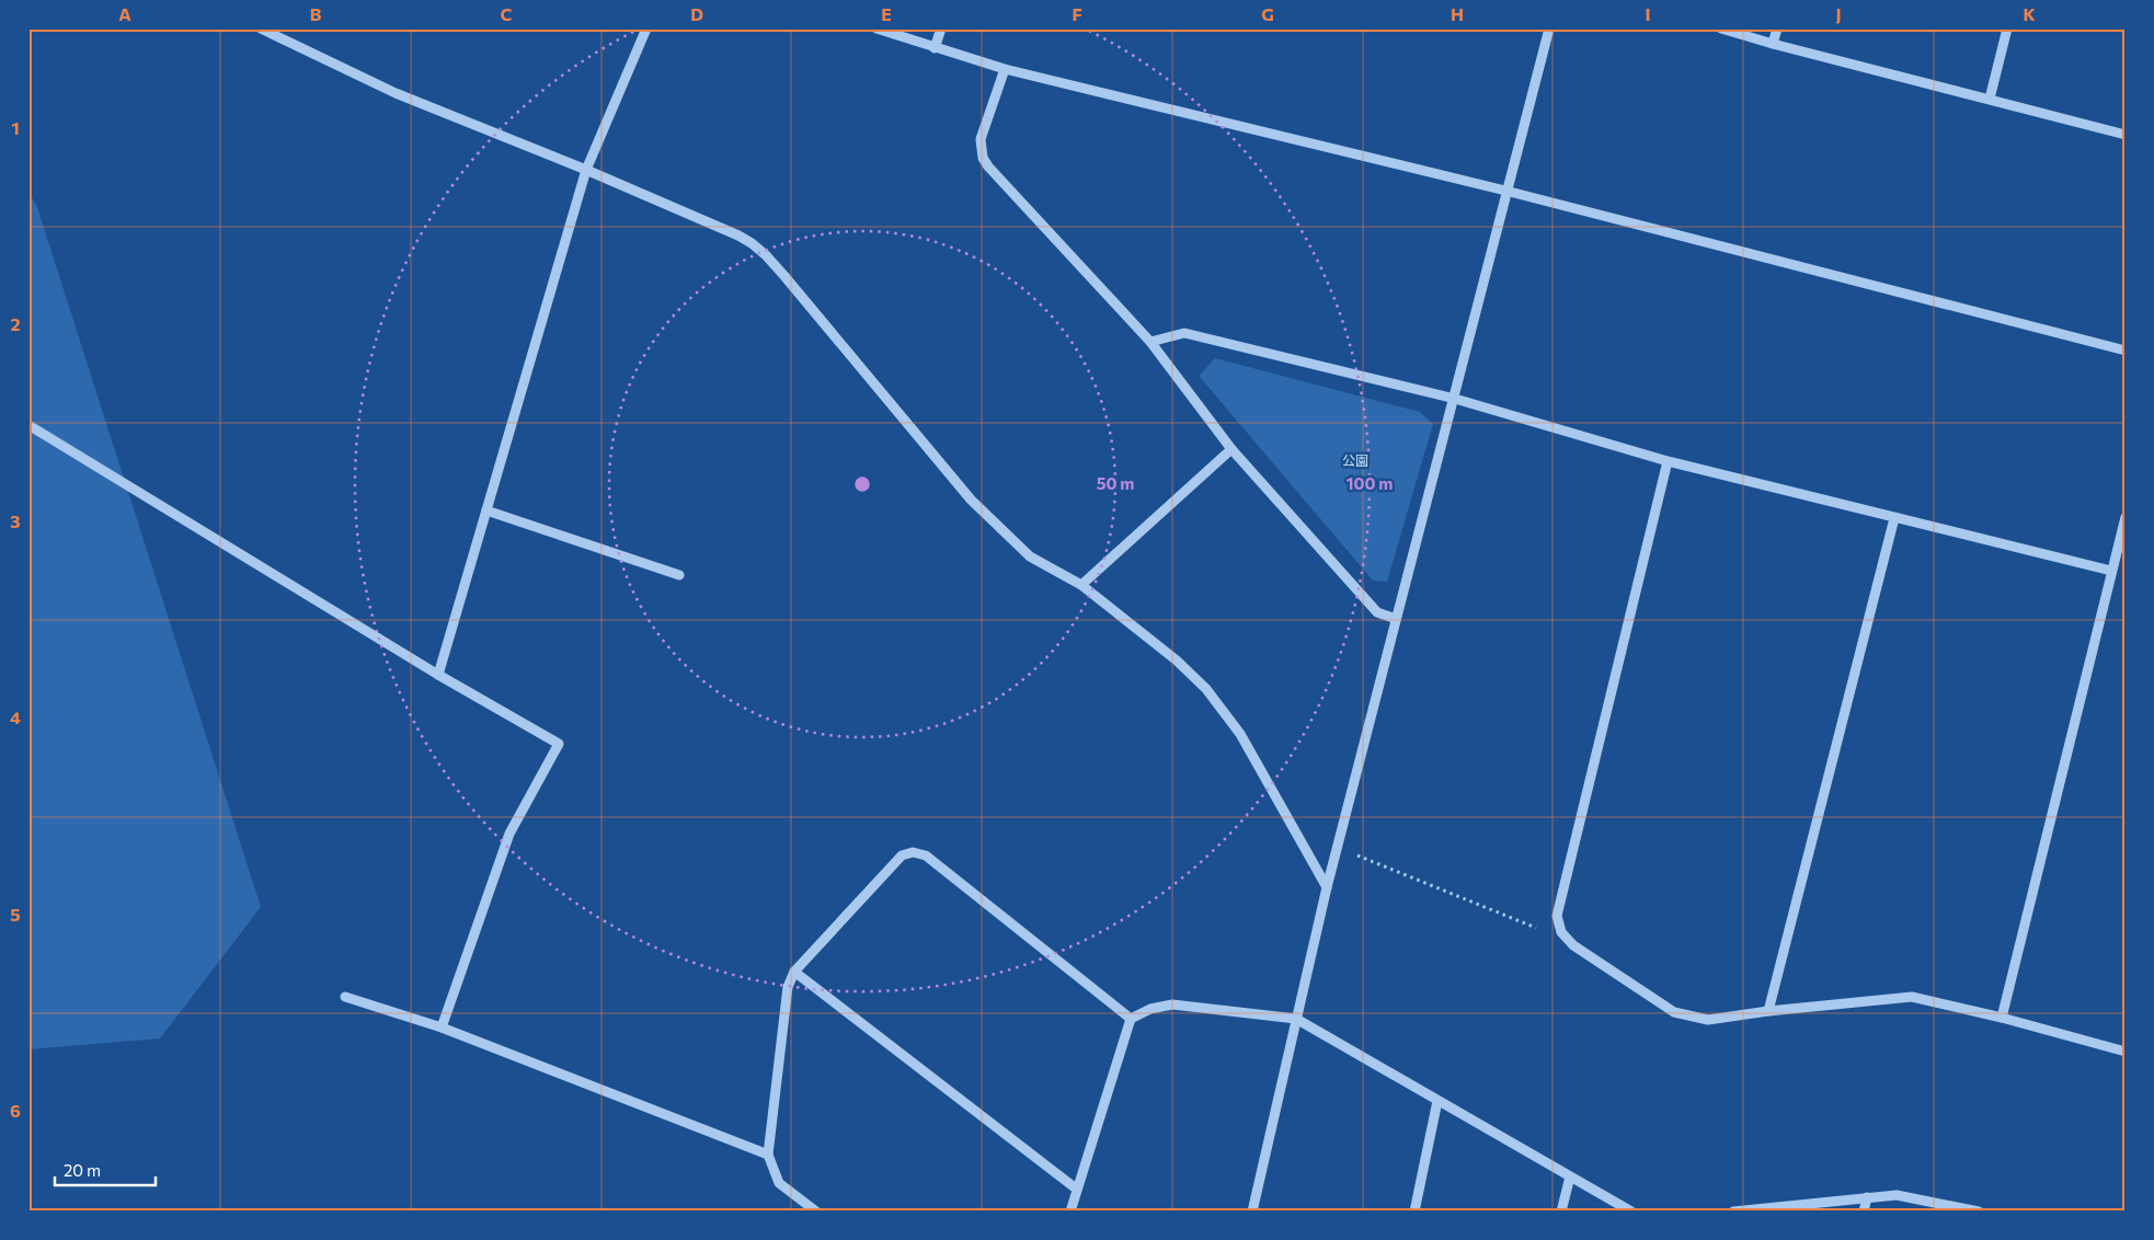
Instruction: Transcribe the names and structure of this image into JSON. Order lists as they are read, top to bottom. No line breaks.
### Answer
{"parks":["公園"],"scale_bar":"20 m","grid":{"columns":["A","B","C","D","E","F","G","H","I","J","K"],"rows":["1","2","3","4","5","6"]},"rings":["50 m","100 m"]}
